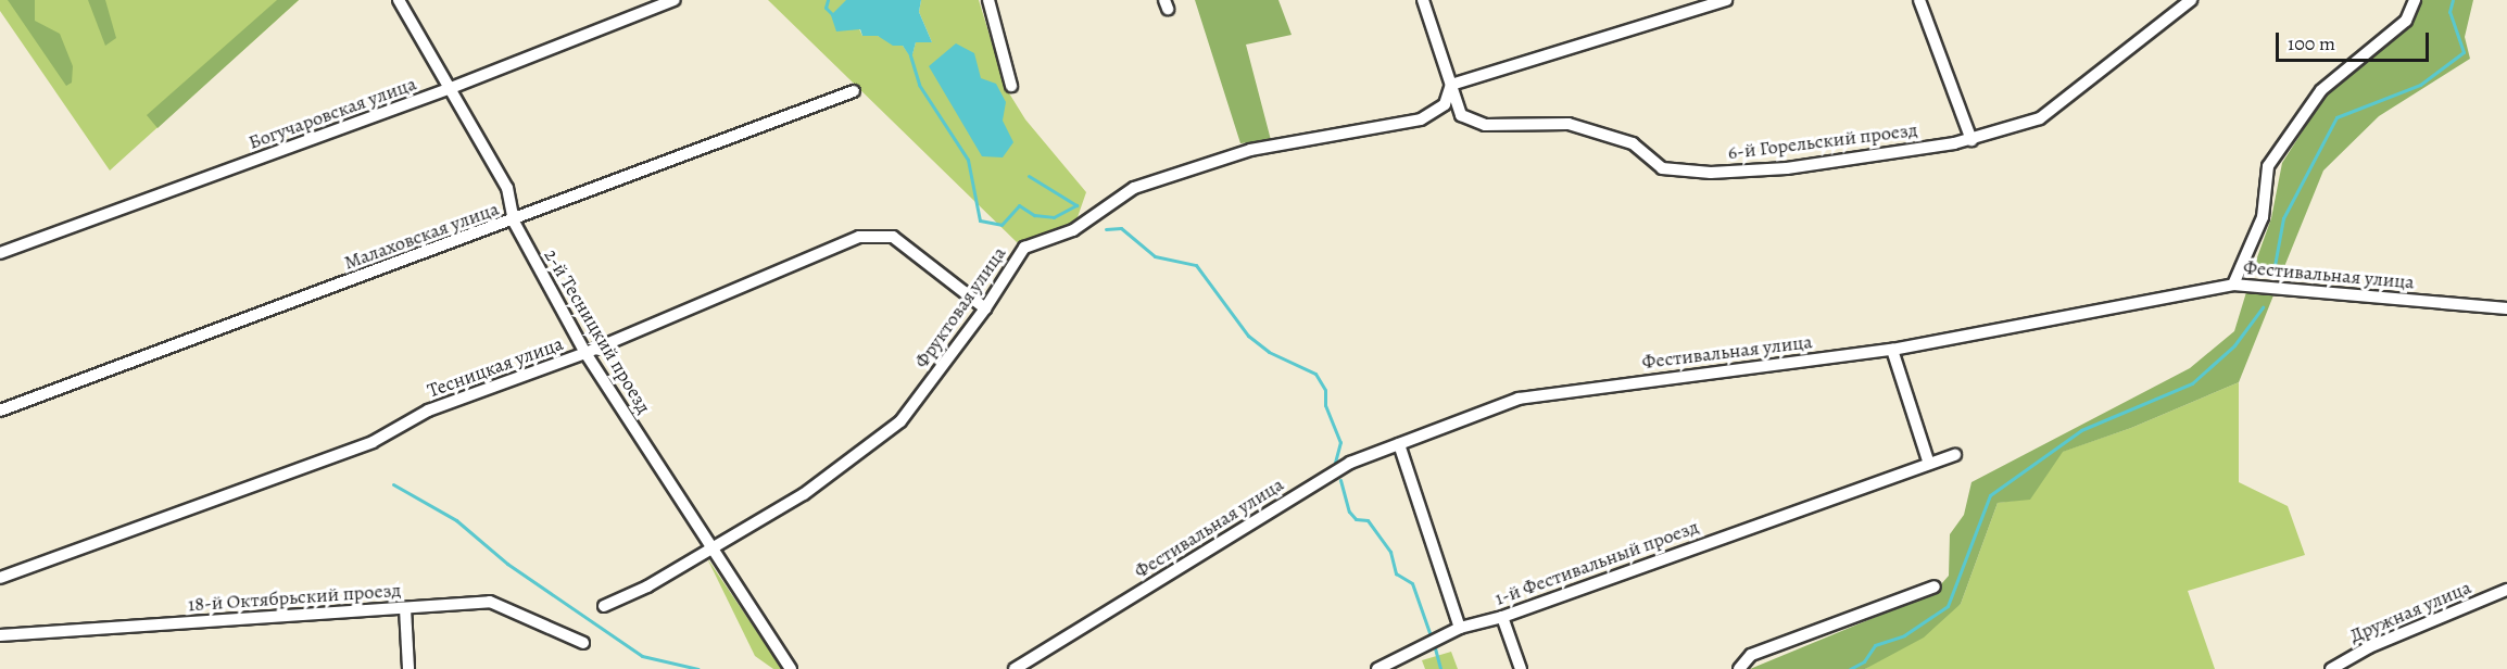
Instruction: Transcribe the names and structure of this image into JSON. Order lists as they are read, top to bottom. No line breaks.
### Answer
{"streets":{"street":["Богучаровская улица","6-й Горельский проезд","Малаховская улица","Фестивальная улица","Фруктовая улица","2-й Тесницкий проезд","Тесницкая улица","1-й Фестивальный проезд","18-й Октябрьский проезд","Дружная улица"]},"crossings":[["Богучаровская улица","2-й Тесницкий проезд"],["6-й Горельский проезд","Фруктовая улица"],["Малаховская улица","2-й Тесницкий проезд"],["Фруктовая улица","2-й Тесницкий проезд"],["Фруктовая улица","Тесницкая улица"],["2-й Тесницкий проезд","Тесницкая улица"]],"scale_bar":"100 m"}
